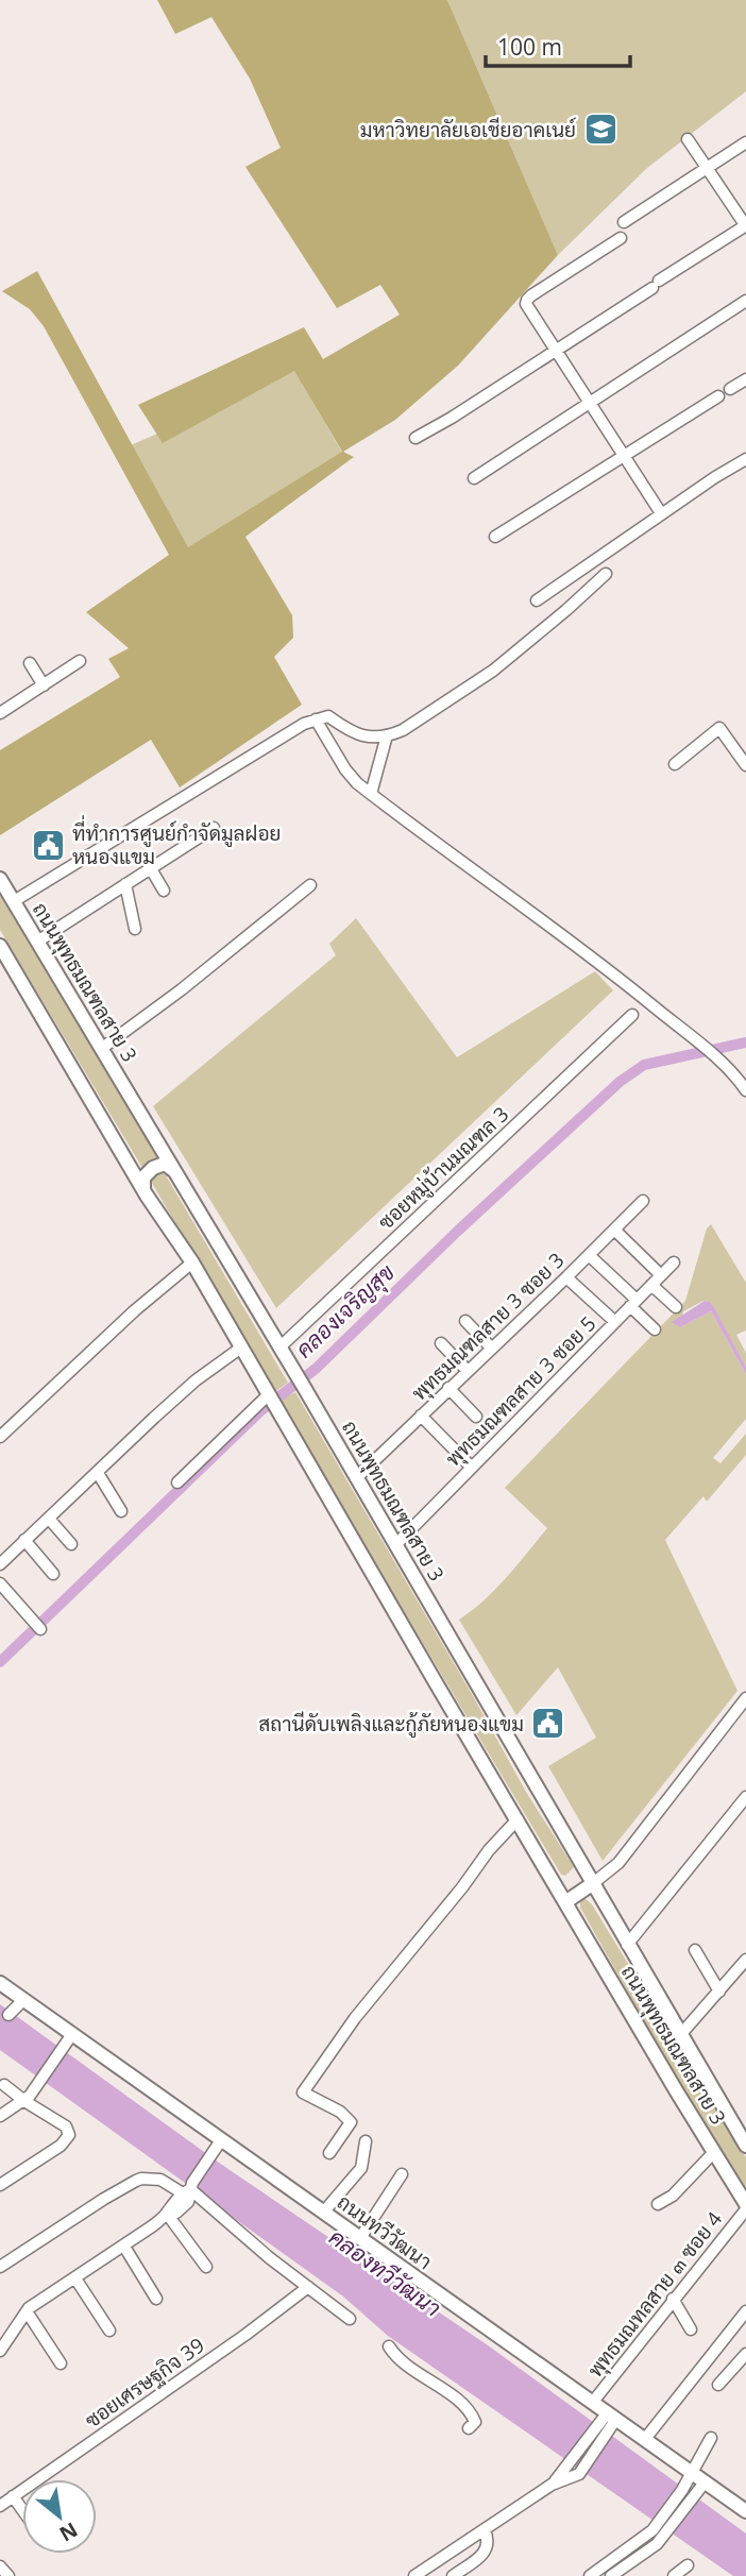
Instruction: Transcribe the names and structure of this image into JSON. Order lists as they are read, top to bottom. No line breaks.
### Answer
{"streets":{"main road":["ถนนพุทธมณฑลสาย 3","ถนนทวีวัฒนา"],"street":["ซอยหมู่บ้านมณฑล 3","พุทธมณฑลสาย 3 ซอย 3","พุทธมณฑลสาย 3 ซอย 5","พุทธมณทลสาย ๓ ซอย 4","ซอยเศรษฐกิจ 39"]},"crossings":[["ถนนพุทธมณฑลสาย 3","ซอยหมู่บ้านมณฑล 3"],["ถนนพุทธมณฑลสาย 3","พุทธมณฑลสาย 3 ซอย 3"],["ถนนพุทธมณฑลสาย 3","พุทธมณฑลสาย 3 ซอย 5"],["ถนนพุทธมณฑลสาย 3","พุทธมณทลสาย ๓ ซอย 4"],["ถนนทวีวัฒนา","พุทธมณทลสาย ๓ ซอย 4"]],"water":["คลองเจริญสุข","คลองทวีวัฒนา"],"places":{"school or university":["มหาวิทยาลัยเอเชียอาคเนย์"],"public building":["ที่ทำการศูนย์กำจัดมูลฝอย หนองแขม","สถานีดับเพลิงและกู้ภัยหนองแขม"]},"scale_bar":"100 m","north":"bottom right"}
